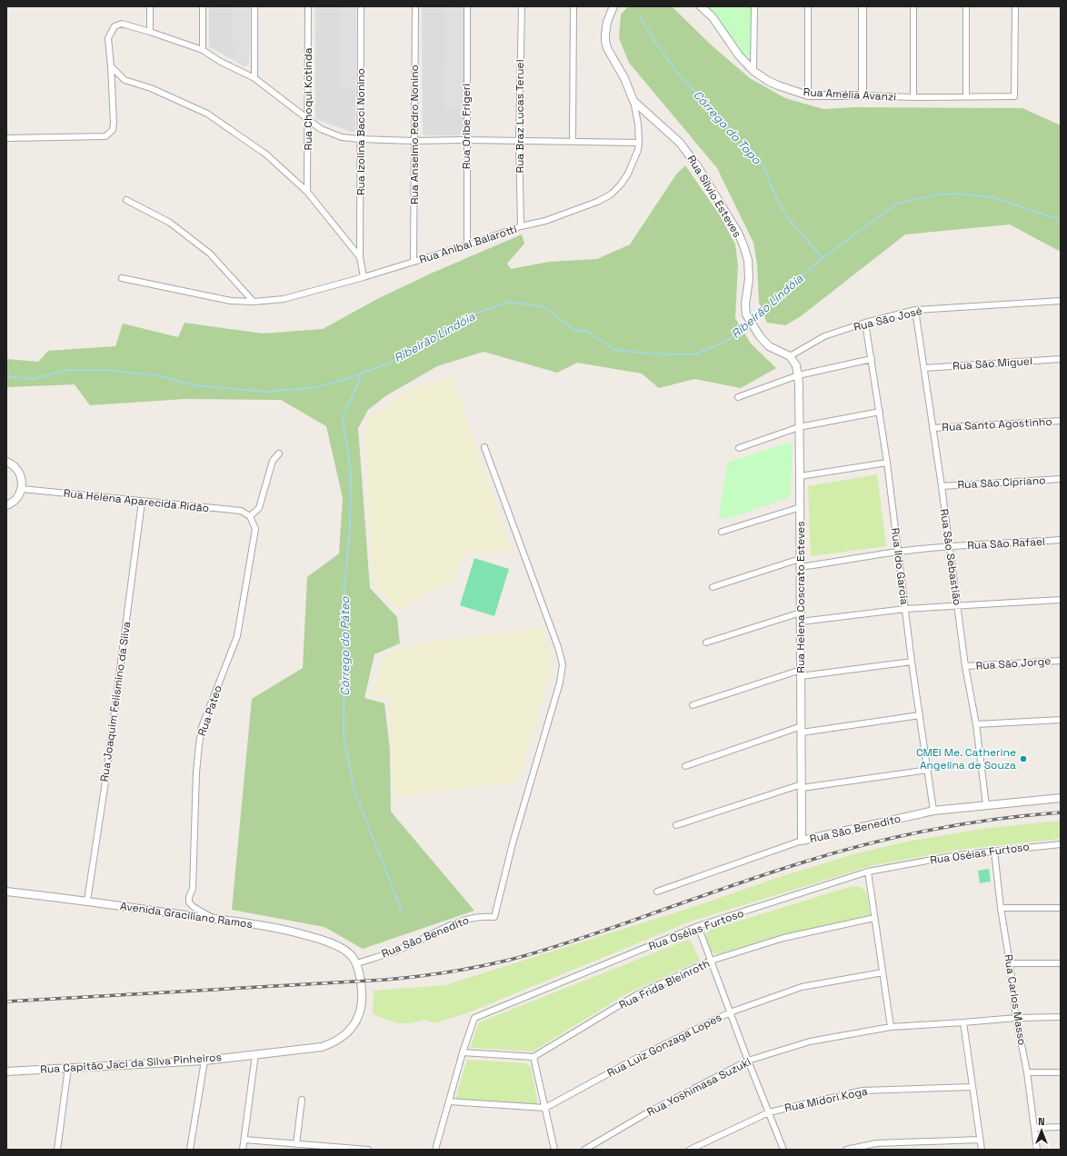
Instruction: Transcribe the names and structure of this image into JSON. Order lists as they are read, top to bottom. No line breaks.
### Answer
{"streets":{"street":["Rua Amélia Avanzi","Rua Choqui Kotinda","Rua Braz Lucas Teruel","Rua Oribe Frigeri","Rua Izolina Bacci Nonino","Rua Anselmo Pedro Nonino","Rua Sílvio Esteves","Rua Anibal Balarotti","Rua São José","Rua São Miguel","Rua Santo Agostinho","Rua São Cipriano","Rua Helena Aparecida Ridão","Rua São Rafael","Rua São Sebastião","Rua Ildo Garcia","Rua Helena Coscrato Esteves","Rua São Jorge","Rua Joaquim Felismino da Silva","Rua Pateo","Rua São Benedito","Rua Oséias Furtoso","Avenida Graciliano Ramos","Rua Frida Bleinroth","Rua Carlos Masso","Rua Luiz Gonzaga Lopes","Rua Capitão Jaci da Silva Pinheiros","Rua Yoshimasa Suzuki","Rua Midori Koga"]},"crossings":[["Rua Braz Lucas Teruel","Rua Anibal Balarotti"],["Rua Oribe Frigeri","Rua Anibal Balarotti"],["Rua Izolina Bacci Nonino","Rua Anibal Balarotti"],["Rua Anselmo Pedro Nonino","Rua Anibal Balarotti"],["Rua Sílvio Esteves","Rua Anibal Balarotti"],["Rua Sílvio Esteves","Rua São José"],["Rua Sílvio Esteves","Rua Helena Coscrato Esteves"],["Rua São José","Rua São Sebastião"],["Rua São José","Rua Ildo Garcia"],["Rua São José","Rua Helena Coscrato Esteves"],["Rua São Miguel","Rua São Sebastião"],["Rua Santo Agostinho","Rua São Sebastião"],["Rua São Cipriano","Rua São Sebastião"],["Rua Helena Aparecida Ridão","Rua Joaquim Felismino da Silva"],["Rua Helena Aparecida Ridão","Rua Pateo"],["Rua São Rafael","Rua São Sebastião"],["Rua São Rafael","Rua Ildo Garcia"],["Rua São Rafael","Rua Helena Coscrato Esteves"],["Rua São Sebastião","Rua São Jorge"],["Rua São Sebastião","Rua São Benedito"],["Rua Ildo Garcia","Rua São Benedito"],["Rua Helena Coscrato Esteves","Rua São Benedito"],["Rua Joaquim Felismino da Silva","Avenida Graciliano Ramos"],["Rua Pateo","Avenida Graciliano Ramos"],["Rua São Benedito","Avenida Graciliano Ramos"],["Rua São Benedito","Rua Capitão Jaci da Silva Pinheiros"],["Rua Oséias Furtoso","Rua Carlos Masso"],["Avenida Graciliano Ramos","Rua Capitão Jaci da Silva Pinheiros"],["Rua Carlos Masso","Rua Yoshimasa Suzuki"]],"water":["Córrego do Topo","Ribeirão Lindóia","Córrego do Páteo"],"places":["CMEI Me. Catherine Angelina de Souza"],"north":"top"}
